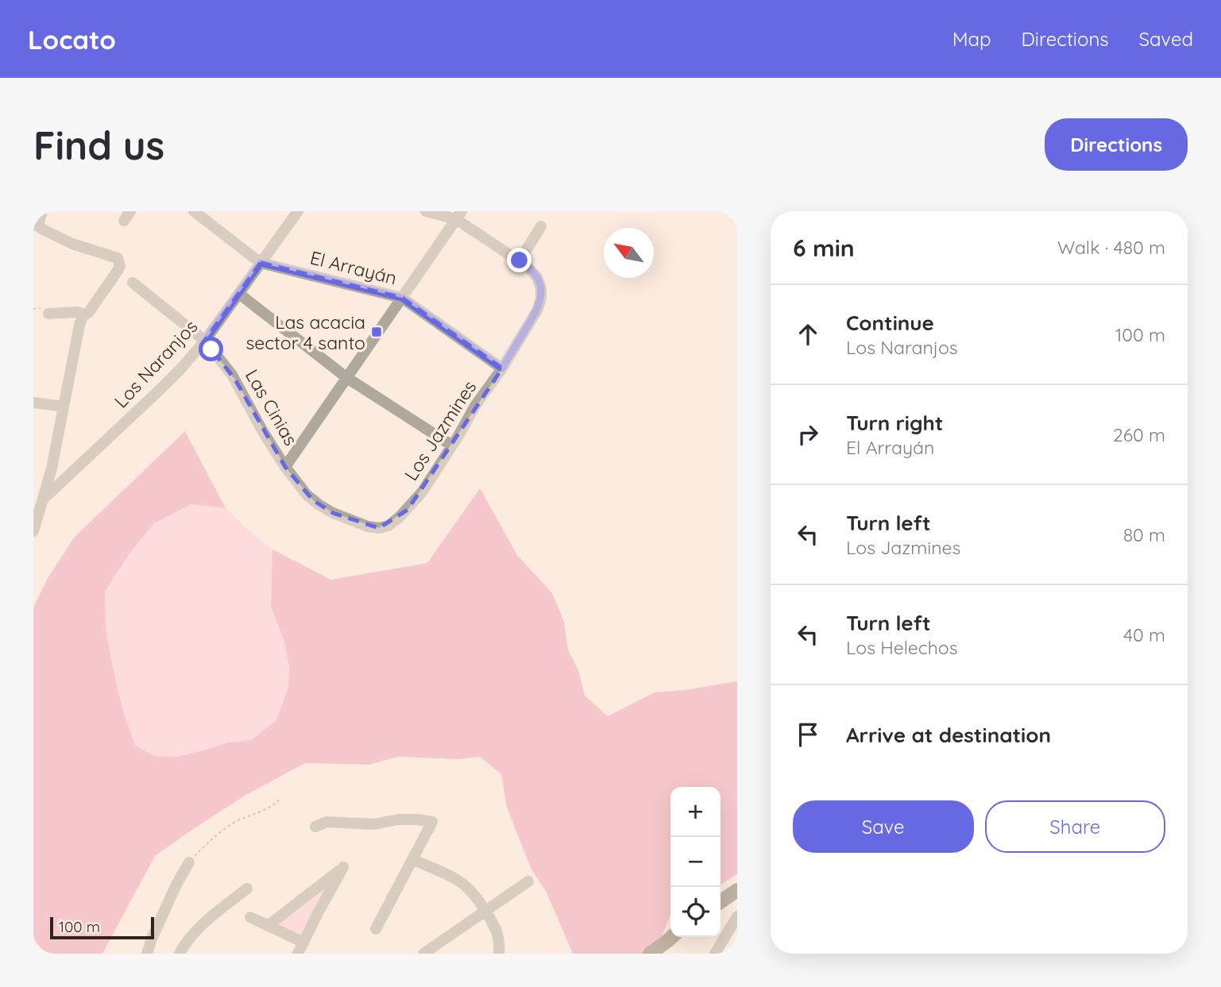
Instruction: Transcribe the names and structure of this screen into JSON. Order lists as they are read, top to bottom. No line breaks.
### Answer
{"streets":{"street":["El Arrayán","Los Naranjos","Las Cinias","Los Jazmines"]},"crossings":[["El Arrayán","Los Naranjos"],["El Arrayán","Los Jazmines"],["Los Naranjos","Las Cinias"],["Las Cinias","Los Jazmines"]],"places":{"transit":["Las acacia sector 4 santo"]},"scale_bar":"100 m","north":"top left","page":{"header":"Locato","nav":["Map","Directions","Saved"],"buttons":["Directions",["Save","Share"]],"title":"Find us","heading":["6 min","Walk · 480 m"],"list":[["Continue","Los Naranjos","100 m"],["Turn right","El Arrayán","260 m"],["Turn left","Los Jazmines","80 m"],["Turn left","Los Helechos","40 m"],"Arrive at destination"],"map_buttons":["+","−"],"scale":"100 m"}}
